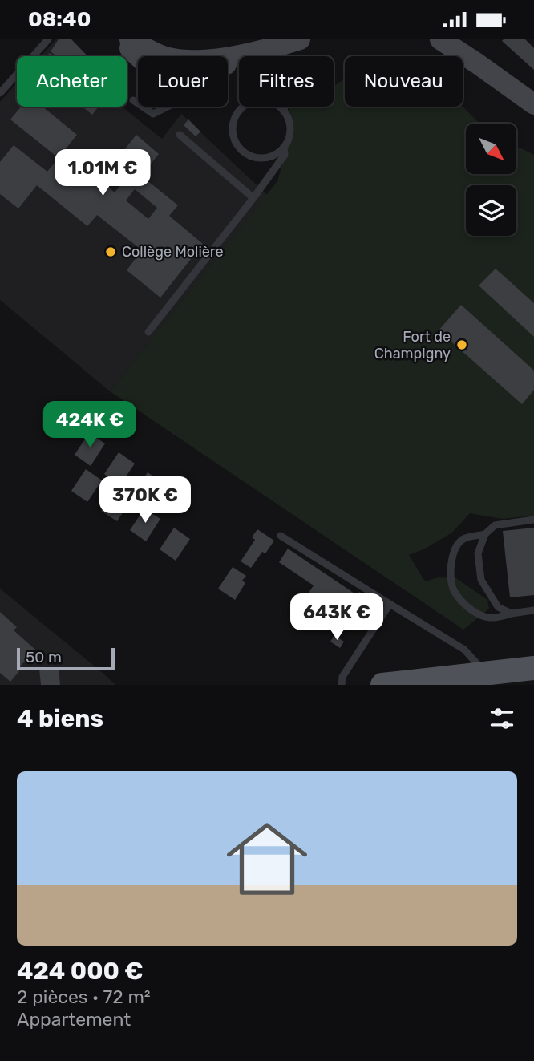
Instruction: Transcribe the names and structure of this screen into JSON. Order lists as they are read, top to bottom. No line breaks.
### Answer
{"places":["Collège Molière","Fort de Champigny"],"scale_bar":"50 m","north":"bottom right","page":{"status":"08:40","chip":["Acheter","Louer","Filtres","Nouveau"],"price":["1.01M €","424K €","370K €","643K €"],"scale":"50 m","heading":"4 biens","list":[{"name":"424 000 €","note":"2 pièces · 72 m² · Appartement"}]}}
